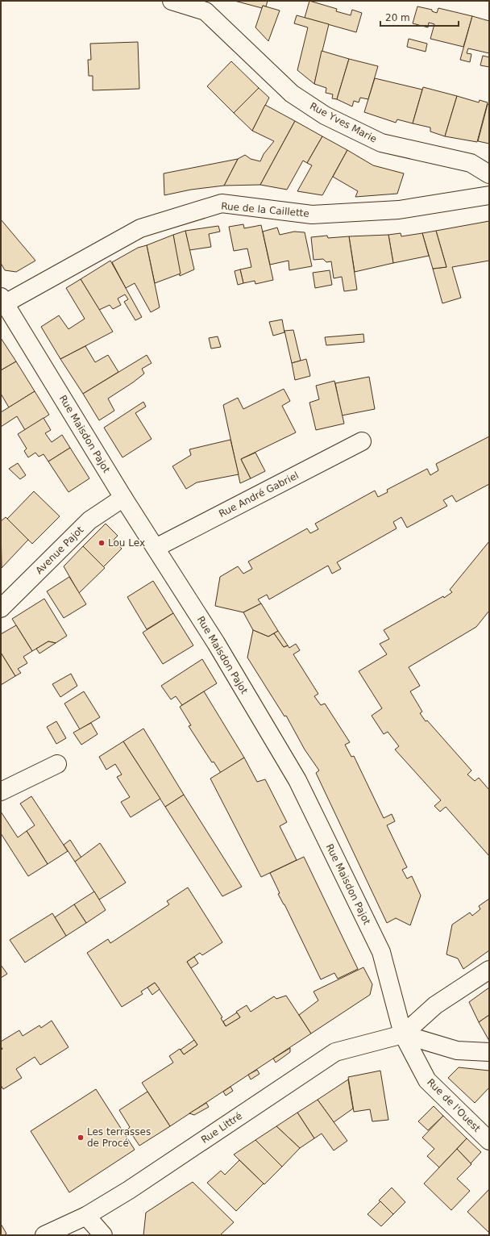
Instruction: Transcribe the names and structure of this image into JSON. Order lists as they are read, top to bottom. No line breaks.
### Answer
{"streets":{"street":["Rue Yves Marie","Rue de la Caillette","Rue Maisdon Pajot","Rue André Gabriel","Avenue Pajot","Rue de l'Ouest","Rue Littré"]},"crossings":[["Rue de la Caillette","Rue Maisdon Pajot"],["Rue Maisdon Pajot","Rue André Gabriel"],["Rue Maisdon Pajot","Avenue Pajot"],["Rue Maisdon Pajot","Rue de l'Ouest"],["Rue Maisdon Pajot","Rue Littré"],["Rue de l'Ouest","Rue Littré"]],"places":["Lou Lex","Les terrasses de Procé"],"scale_bar":"20 m"}
